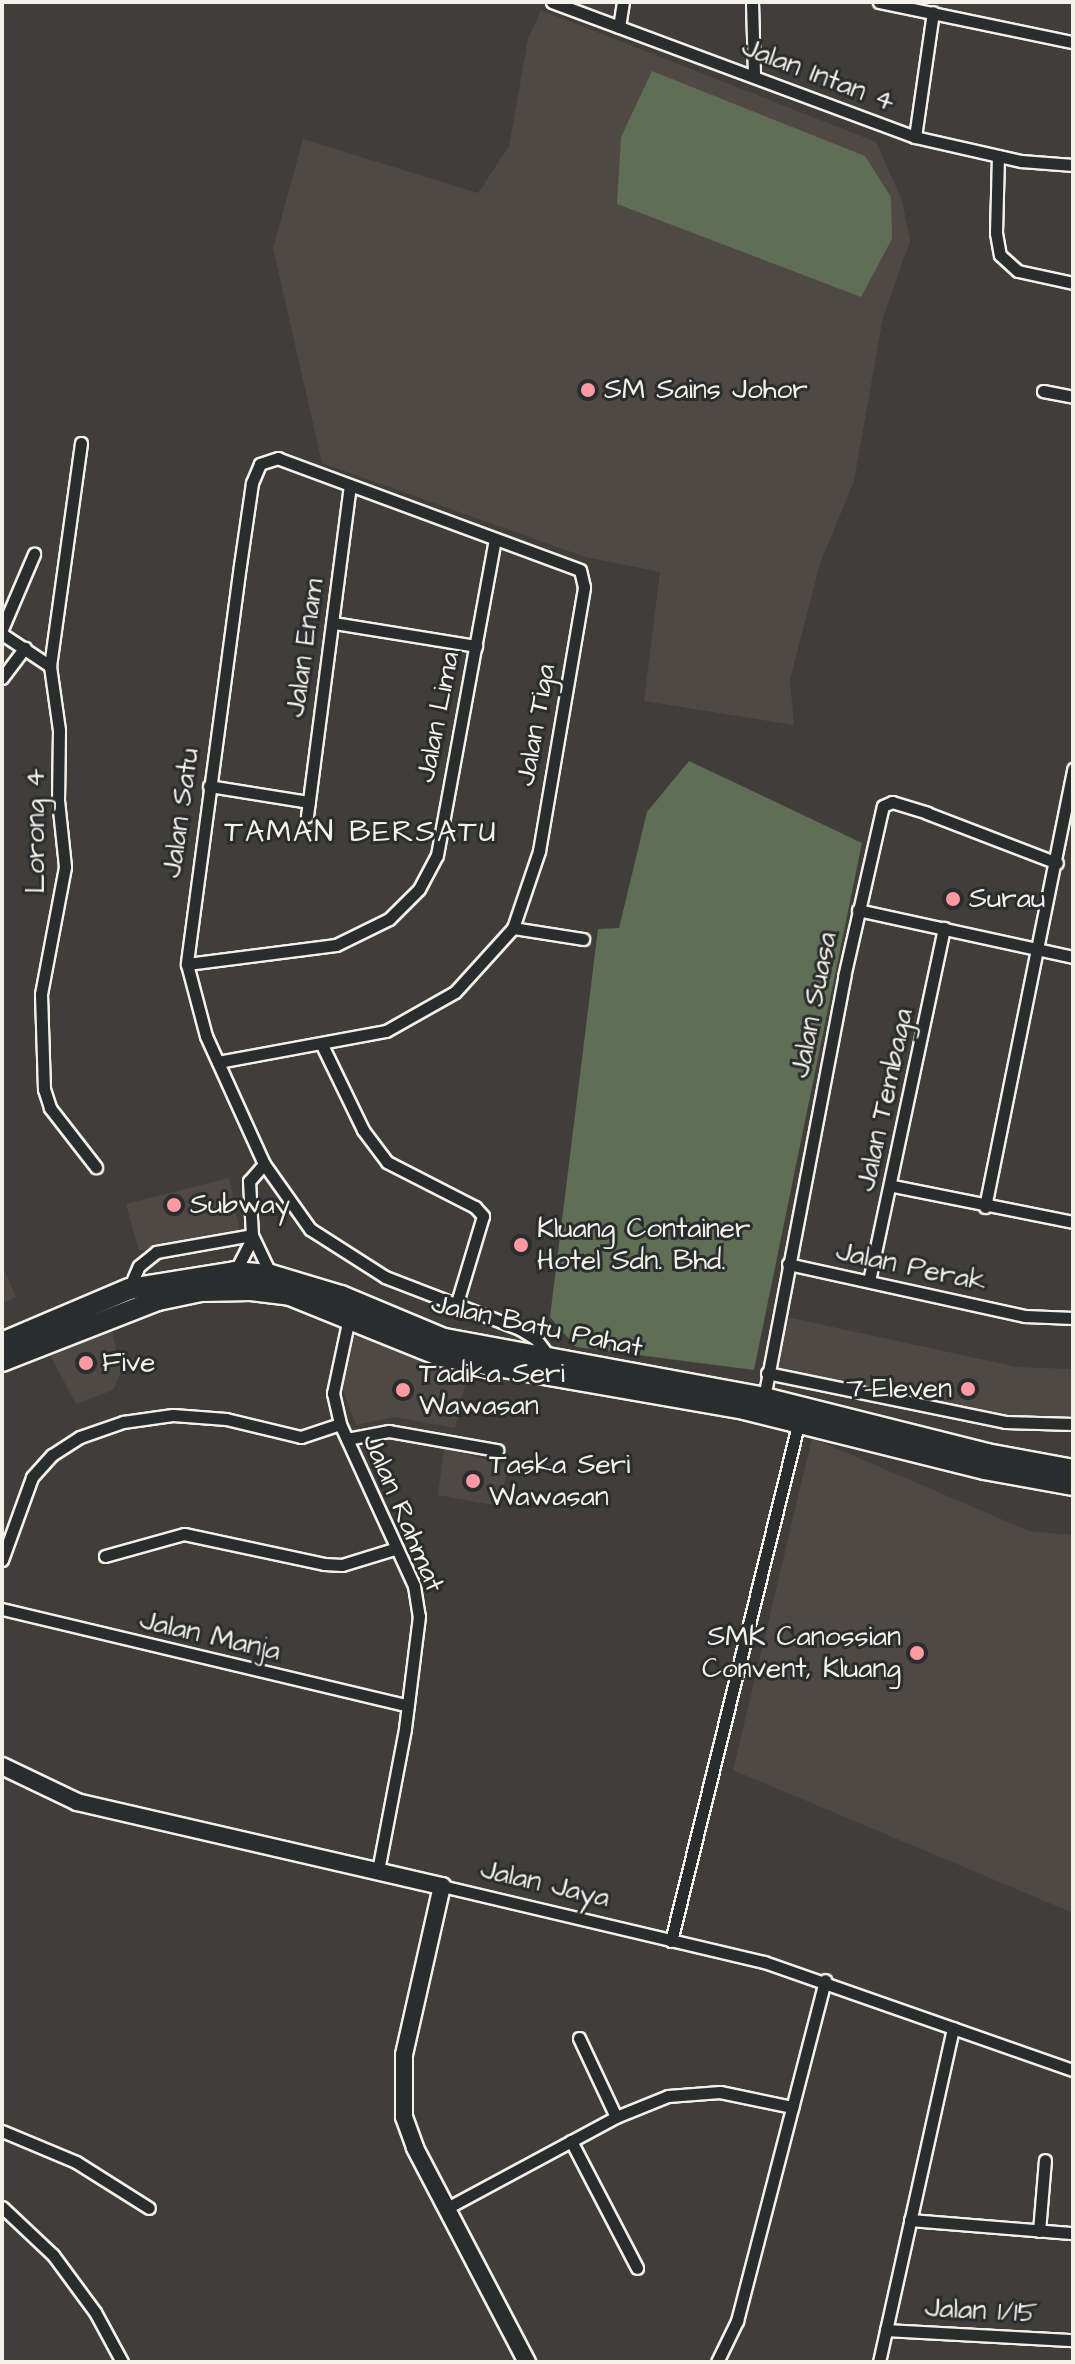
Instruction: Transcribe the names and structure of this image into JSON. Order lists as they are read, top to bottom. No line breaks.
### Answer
{"streets":{"highway":["Jalan Batu Pahat"],"street":["Jalan Intan 4","Jalan Enam","Jalan Lima","Jalan Tiga","Jalan Satu","Lorong 4","Jalan Suasa","Jalan Tembaga","Jalan Perak","Jalan Rahmat","Jalan Manja","Jalan Jaya","Jalan 1/15"]},"crossings":[["Jalan Enam","Jalan Satu"],["Jalan Lima","Jalan Tiga"],["Jalan Lima","Jalan Satu"],["Jalan Tiga","Jalan Satu"],["Jalan Satu","Jalan Batu Pahat"],["Jalan Suasa","Jalan Perak"],["Jalan Suasa","Jalan Batu Pahat"],["Jalan Tembaga","Jalan Perak"],["Jalan Batu Pahat","Jalan Rahmat"],["Jalan Rahmat","Jalan Manja"],["Jalan Rahmat","Jalan Jaya"]],"districts":["TAMAN BERSATU"],"places":["SM Sains Johor","Surau","Subway","Kluang Container Hotel Sdn. Bhd.","Five","7-Eleven","Tadika Seri Wawasan","Taska Seri Wawasan","SMK Canossian Convent, Kluang"]}
